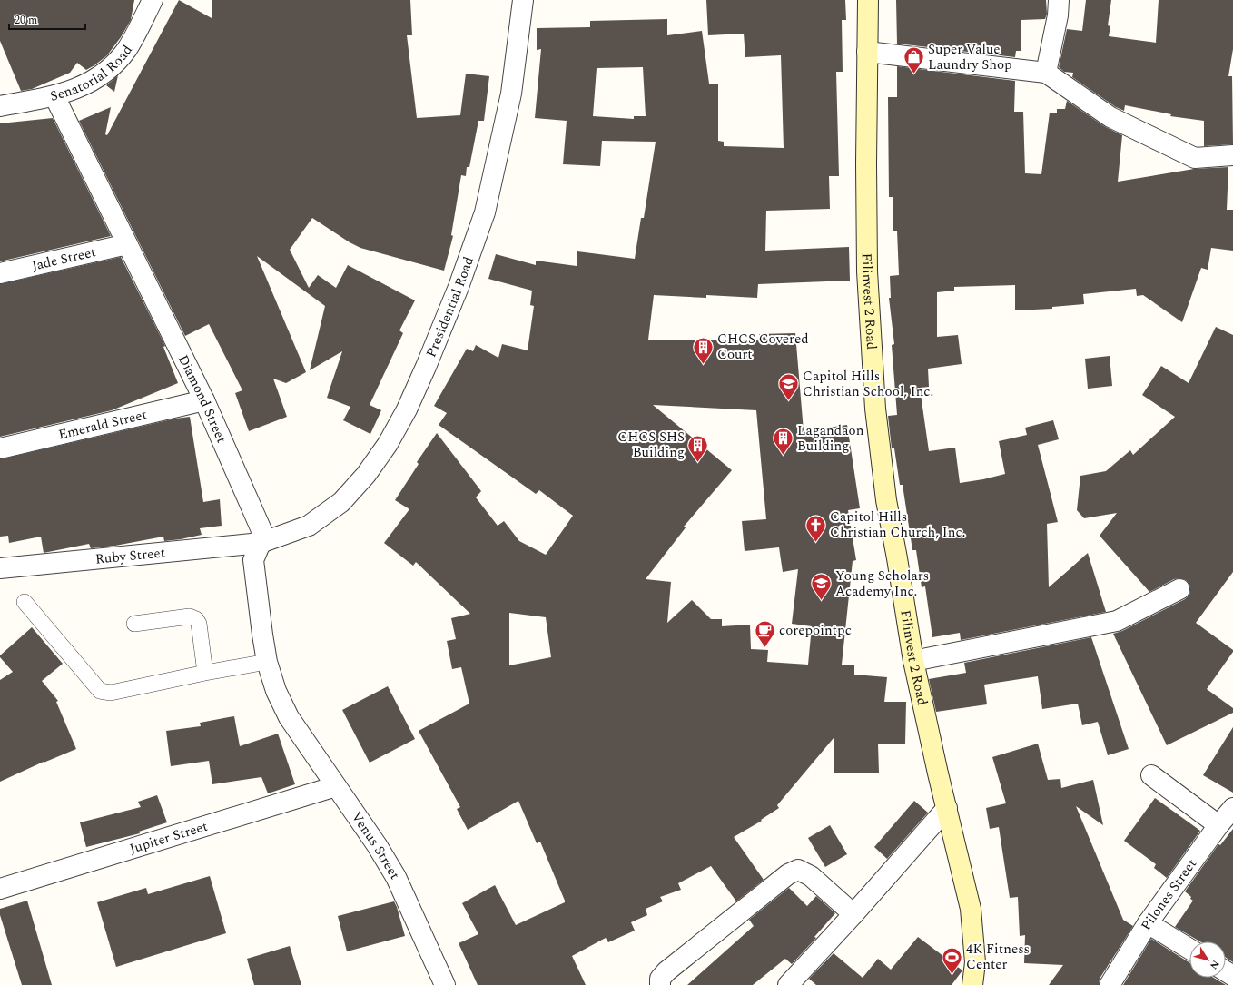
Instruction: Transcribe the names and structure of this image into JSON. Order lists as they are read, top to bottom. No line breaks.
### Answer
{"streets":{"street":["Senatorial Road","Jade Street","Filinvest 2 Road","Presidential Road","Diamond Street","Emerald Street","Ruby Street","Jupiter Street","Venus Street","Pilones Street"]},"crossings":[["Senatorial Road","Diamond Street"],["Jade Street","Diamond Street"],["Presidential Road","Diamond Street"],["Presidential Road","Ruby Street"],["Diamond Street","Emerald Street"],["Diamond Street","Ruby Street"],["Diamond Street","Venus Street"],["Jupiter Street","Venus Street"]],"places":{"shop":["Super Value Laundry Shop"],"building":["CHCS Covered Court","Lagandaon Building","CHCS SHS Building"],"school or university":["Capitol Hills Christian School, Inc.","Young Scholars Academy Inc."],"church":["Capitol Hills Christian Church, Inc."],"cafe":["corepointpc"],"sports":["4K Fitness Center"]},"scale_bar":"20 m","north":"bottom right"}
